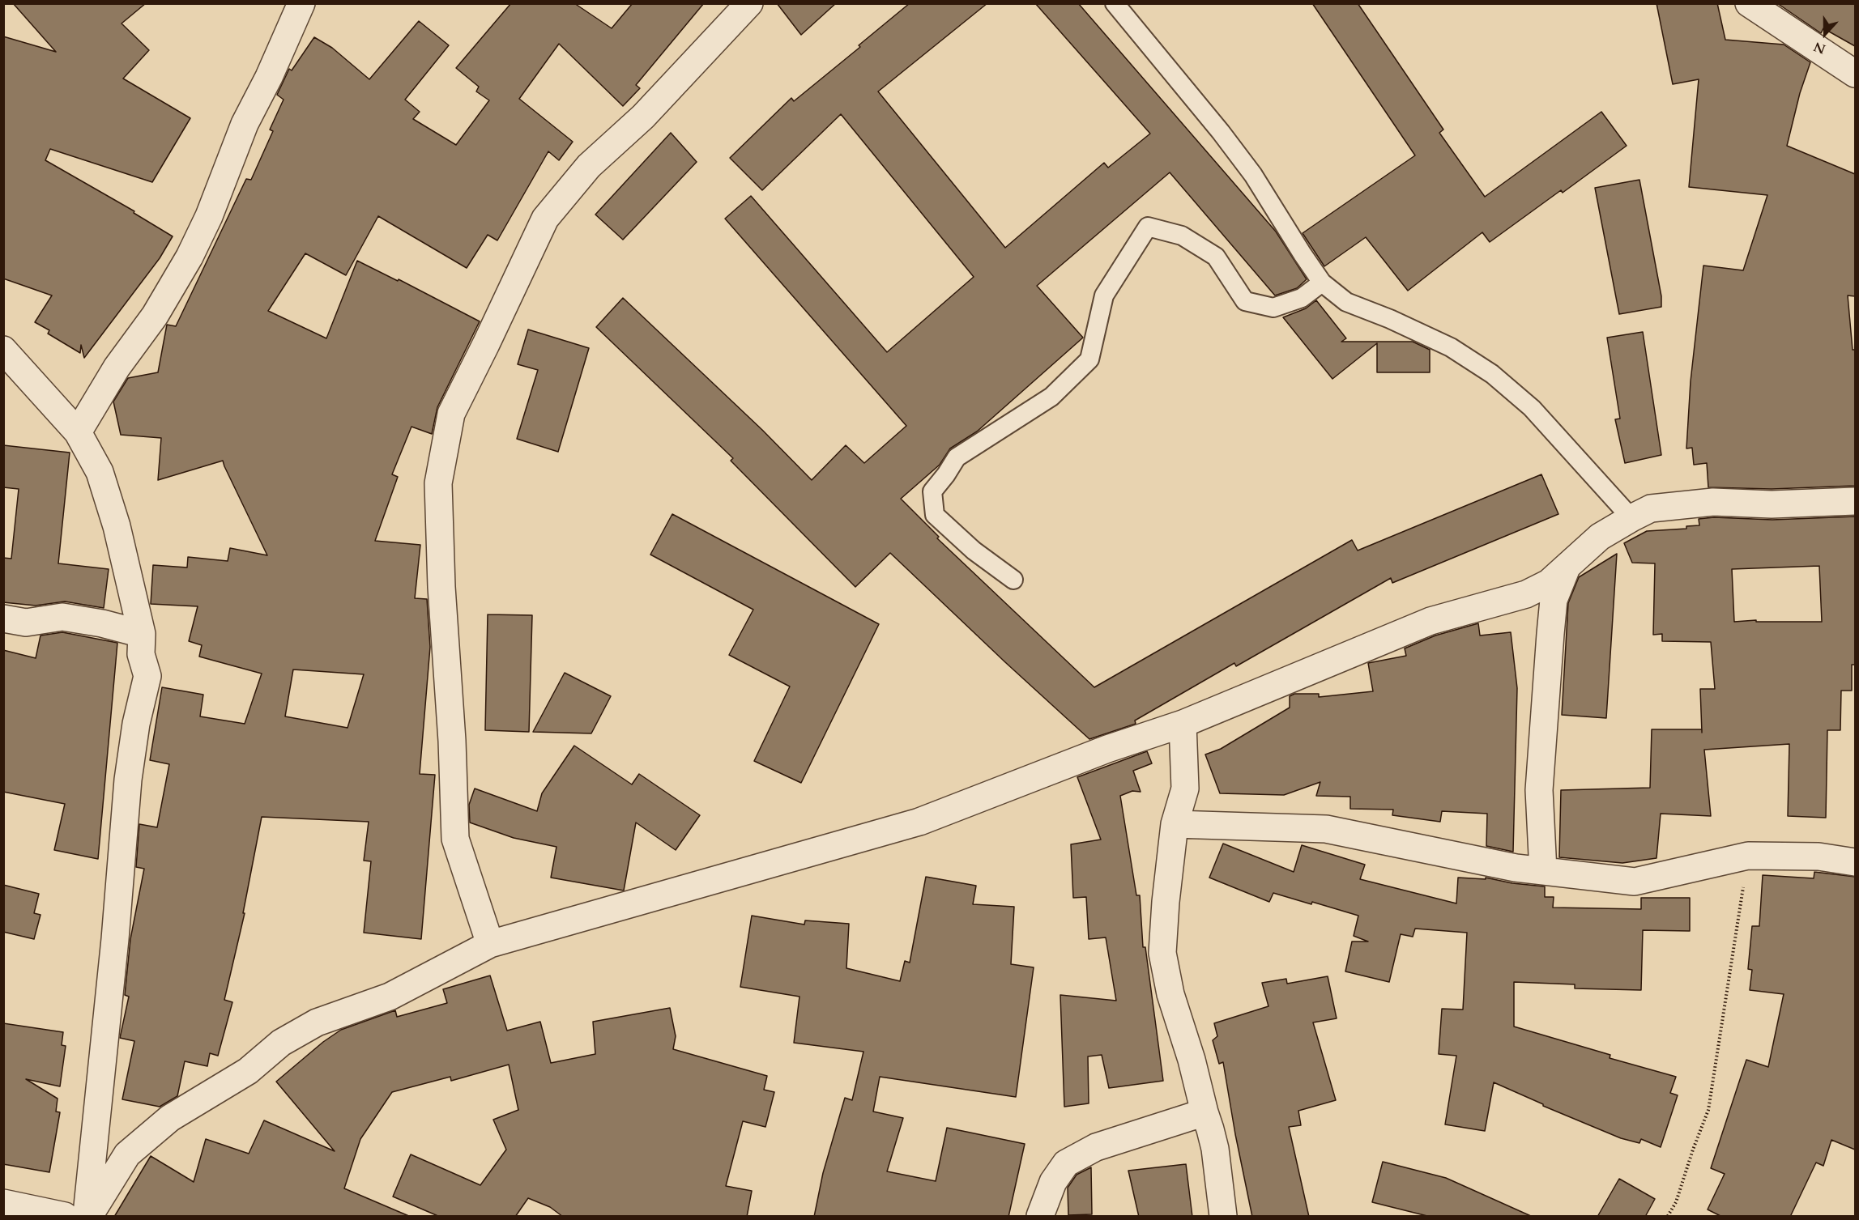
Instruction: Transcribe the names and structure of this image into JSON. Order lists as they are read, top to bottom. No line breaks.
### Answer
{"north":"bottom"}
